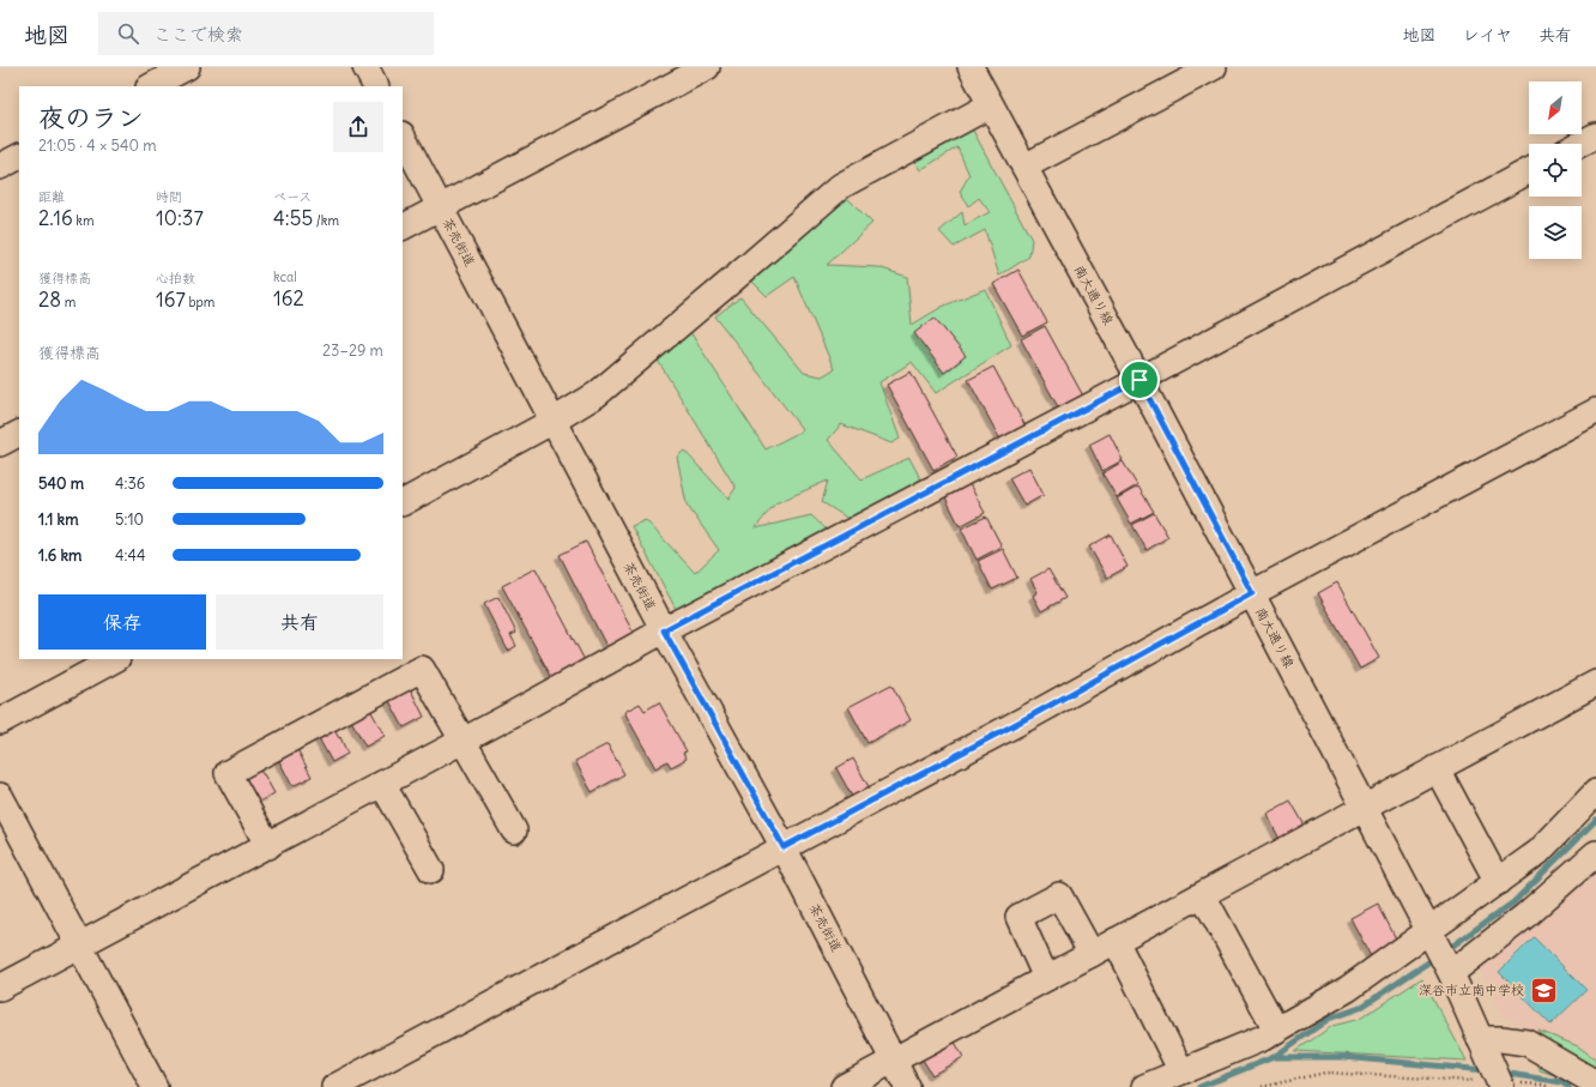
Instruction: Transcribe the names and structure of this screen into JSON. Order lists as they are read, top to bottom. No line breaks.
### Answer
{"streets":{"street":["茶売街道","南大通り線"]},"places":{"school or university":["深谷市立南中学校"]},"north":"bottom left","page":{"header":"地図","search":"ここで検索","nav":["地図","レイヤ","共有"],"heading":["夜のラン","21:05 · 4 × 540 m"],"stats":[["距離","2.16 km"],["時間","10:37"],["ペース","4:55 /km"],["獲得標高","28 m"],["心拍数","167 bpm"],["kcal","162"]],"chart":["獲得標高","23–29 m"],"list":[{"name":"540 m","note":"4:36"},{"name":"1.1 km","note":"5:10"},{"name":"1.6 km","note":"4:44"}],"buttons":["保存","共有"]}}
